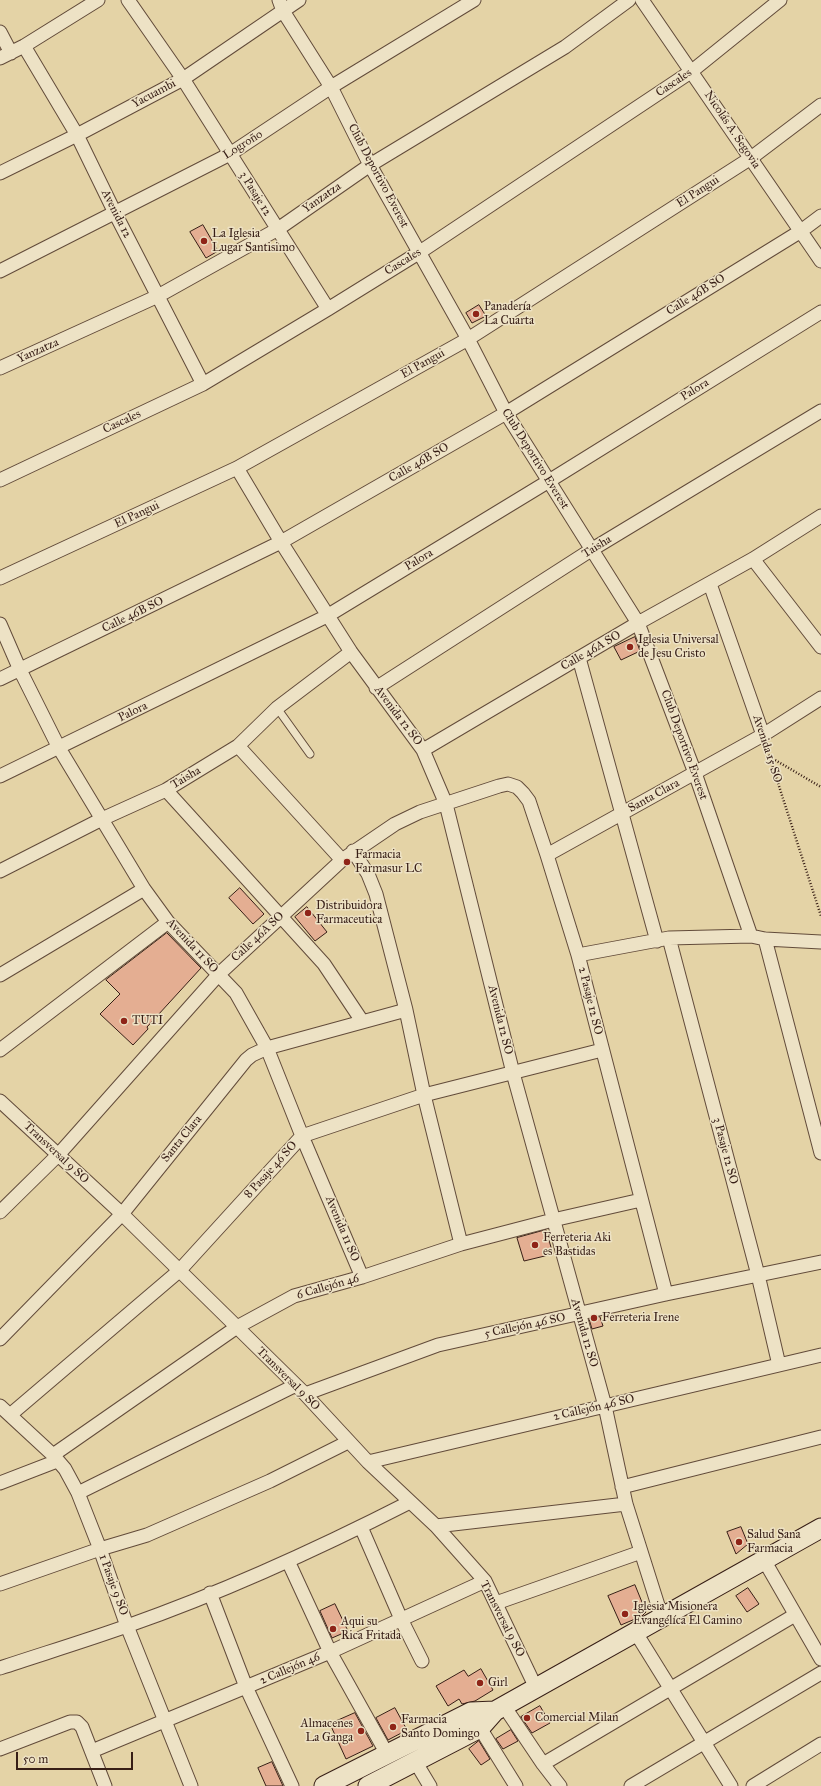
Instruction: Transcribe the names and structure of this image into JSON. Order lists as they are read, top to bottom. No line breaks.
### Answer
{"streets":{"street":["Cascales","Yacuambi","Nicolás A. Segovia","Logroño","Club Deportivo Everest","El Pangui","3 Pasaje 12","Yanzatza","Avenida 12","Calle 46B SO","Palora","Taisha","Calle 46A SO","Avenida 12 SO","Avenida 15 SO","Santa Clara","Avenida 11 SO","2 Pasaje 12 SO","3 Pasaje 12 SO","Transversal 9 SO","8 Pasaje 46 SO","6 Callejón 46","5 Callejón 46 SO","2 Callejón 46 SO","1 Pasaje 9 SO","2 Callejón 46"]},"crossings":[["Cascales","Nicolás A. Segovia"],["Cascales","Club Deportivo Everest"],["Cascales","3 Pasaje 12"],["Cascales","Avenida 12"],["Yacuambi","Club Deportivo Everest"],["Yacuambi","3 Pasaje 12"],["Yacuambi","Avenida 12"],["Nicolás A. Segovia","El Pangui"],["Nicolás A. Segovia","Calle 46B SO"],["Logroño","Club Deportivo Everest"],["Logroño","3 Pasaje 12"],["Logroño","Avenida 12"],["Club Deportivo Everest","El Pangui"],["Club Deportivo Everest","Yanzatza"],["Club Deportivo Everest","Calle 46B SO"],["Club Deportivo Everest","Palora"],["Club Deportivo Everest","Taisha"],["Club Deportivo Everest","Calle 46A SO"],["Club Deportivo Everest","Santa Clara"],["El Pangui","Avenida 12 SO"],["3 Pasaje 12","Yanzatza"],["Yanzatza","Avenida 12"],["Calle 46B SO","Avenida 12 SO"],["Calle 46B SO","Avenida 11 SO"],["Palora","Avenida 12 SO"],["Palora","Avenida 11 SO"],["Taisha","Avenida 12 SO"],["Taisha","Avenida 11 SO"],["Calle 46A SO","Avenida 12 SO"],["Calle 46A SO","Avenida 15 SO"],["Calle 46A SO","Avenida 11 SO"],["Calle 46A SO","2 Pasaje 12 SO"],["Calle 46A SO","3 Pasaje 12 SO"],["Calle 46A SO","Transversal 9 SO"],["Avenida 12 SO","2 Pasaje 12 SO"],["Avenida 12 SO","8 Pasaje 46 SO"],["Avenida 12 SO","6 Callejón 46"],["Avenida 12 SO","5 Callejón 46 SO"],["Avenida 12 SO","2 Callejón 46 SO"],["Avenida 15 SO","Santa Clara"],["Santa Clara","Avenida 11 SO"],["Santa Clara","2 Pasaje 12 SO"],["Santa Clara","3 Pasaje 12 SO"],["Santa Clara","Transversal 9 SO"],["Avenida 11 SO","8 Pasaje 46 SO"],["Avenida 11 SO","6 Callejón 46"],["2 Pasaje 12 SO","8 Pasaje 46 SO"],["2 Pasaje 12 SO","6 Callejón 46"],["2 Pasaje 12 SO","5 Callejón 46 SO"],["3 Pasaje 12 SO","5 Callejón 46 SO"],["3 Pasaje 12 SO","2 Callejón 46 SO"],["Transversal 9 SO","8 Pasaje 46 SO"],["Transversal 9 SO","6 Callejón 46"],["Transversal 9 SO","5 Callejón 46 SO"],["Transversal 9 SO","2 Callejón 46 SO"],["Transversal 9 SO","2 Callejón 46"],["8 Pasaje 46 SO","1 Pasaje 9 SO"],["6 Callejón 46","1 Pasaje 9 SO"],["1 Pasaje 9 SO","2 Callejón 46"]],"places":["La Iglesia Lugar Santisimo","Panadería La Cuarta","Iglesia Universal de Jesu Cristo","Farmacia Farmasur LC","Distribuidora Farmaceutica","TUTI","Ferreteria Aki es Bastidas","Ferreteria Irene","Salud Sana Farmacia","Iglesia Misionera Evangélíca El Camino","Aqui su Rica Fritada","Girl","Comercial Milan","Farmacia Santo Domingo","Almacenes La Ganga"],"scale_bar":"50 m"}
